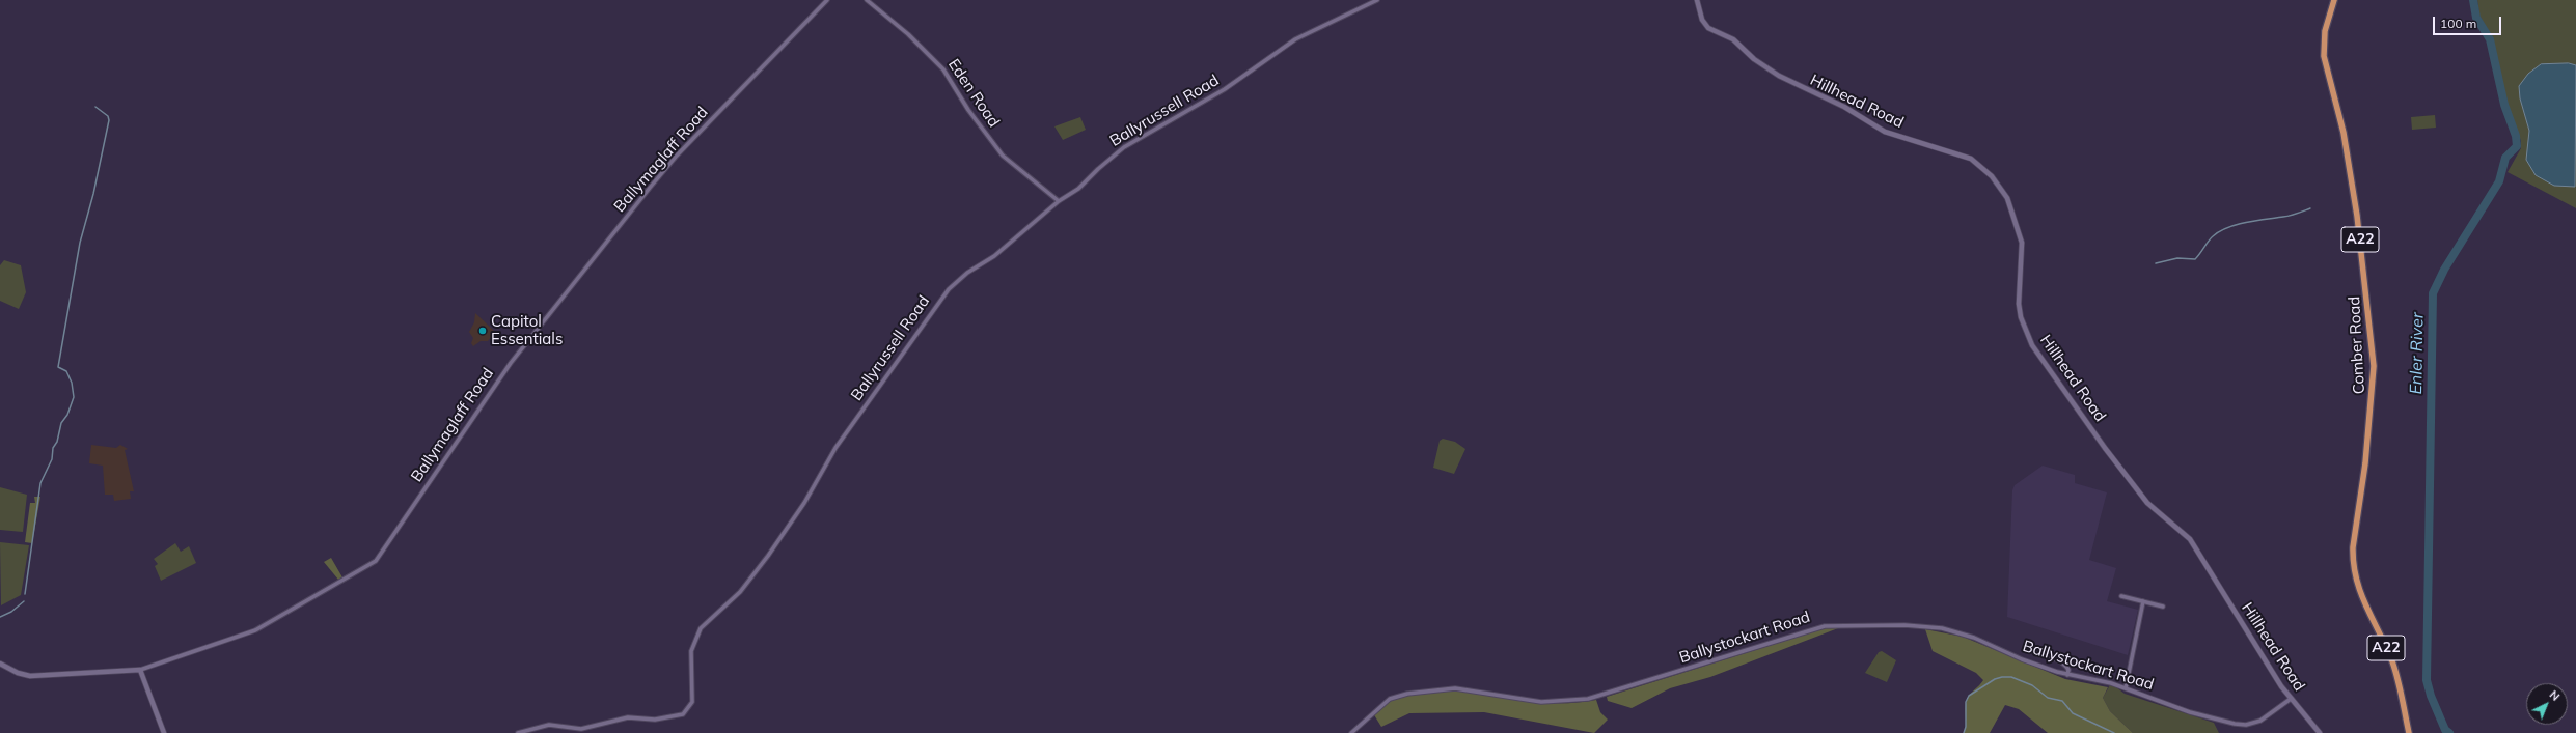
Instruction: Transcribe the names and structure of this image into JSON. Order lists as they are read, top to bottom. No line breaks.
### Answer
{"streets":{"highway":["A22","Comber Road"],"street":["Eden Road","Hillhead Road","Ballyrussell Road","Ballymaglaff Road","Ballystockart Road"]},"crossings":[["Eden Road","Ballyrussell Road"],["Hillhead Road","Ballystockart Road"]],"water":["Enler River"],"places":["Capitol Essentials"],"scale_bar":"100 m","north":"top right"}
